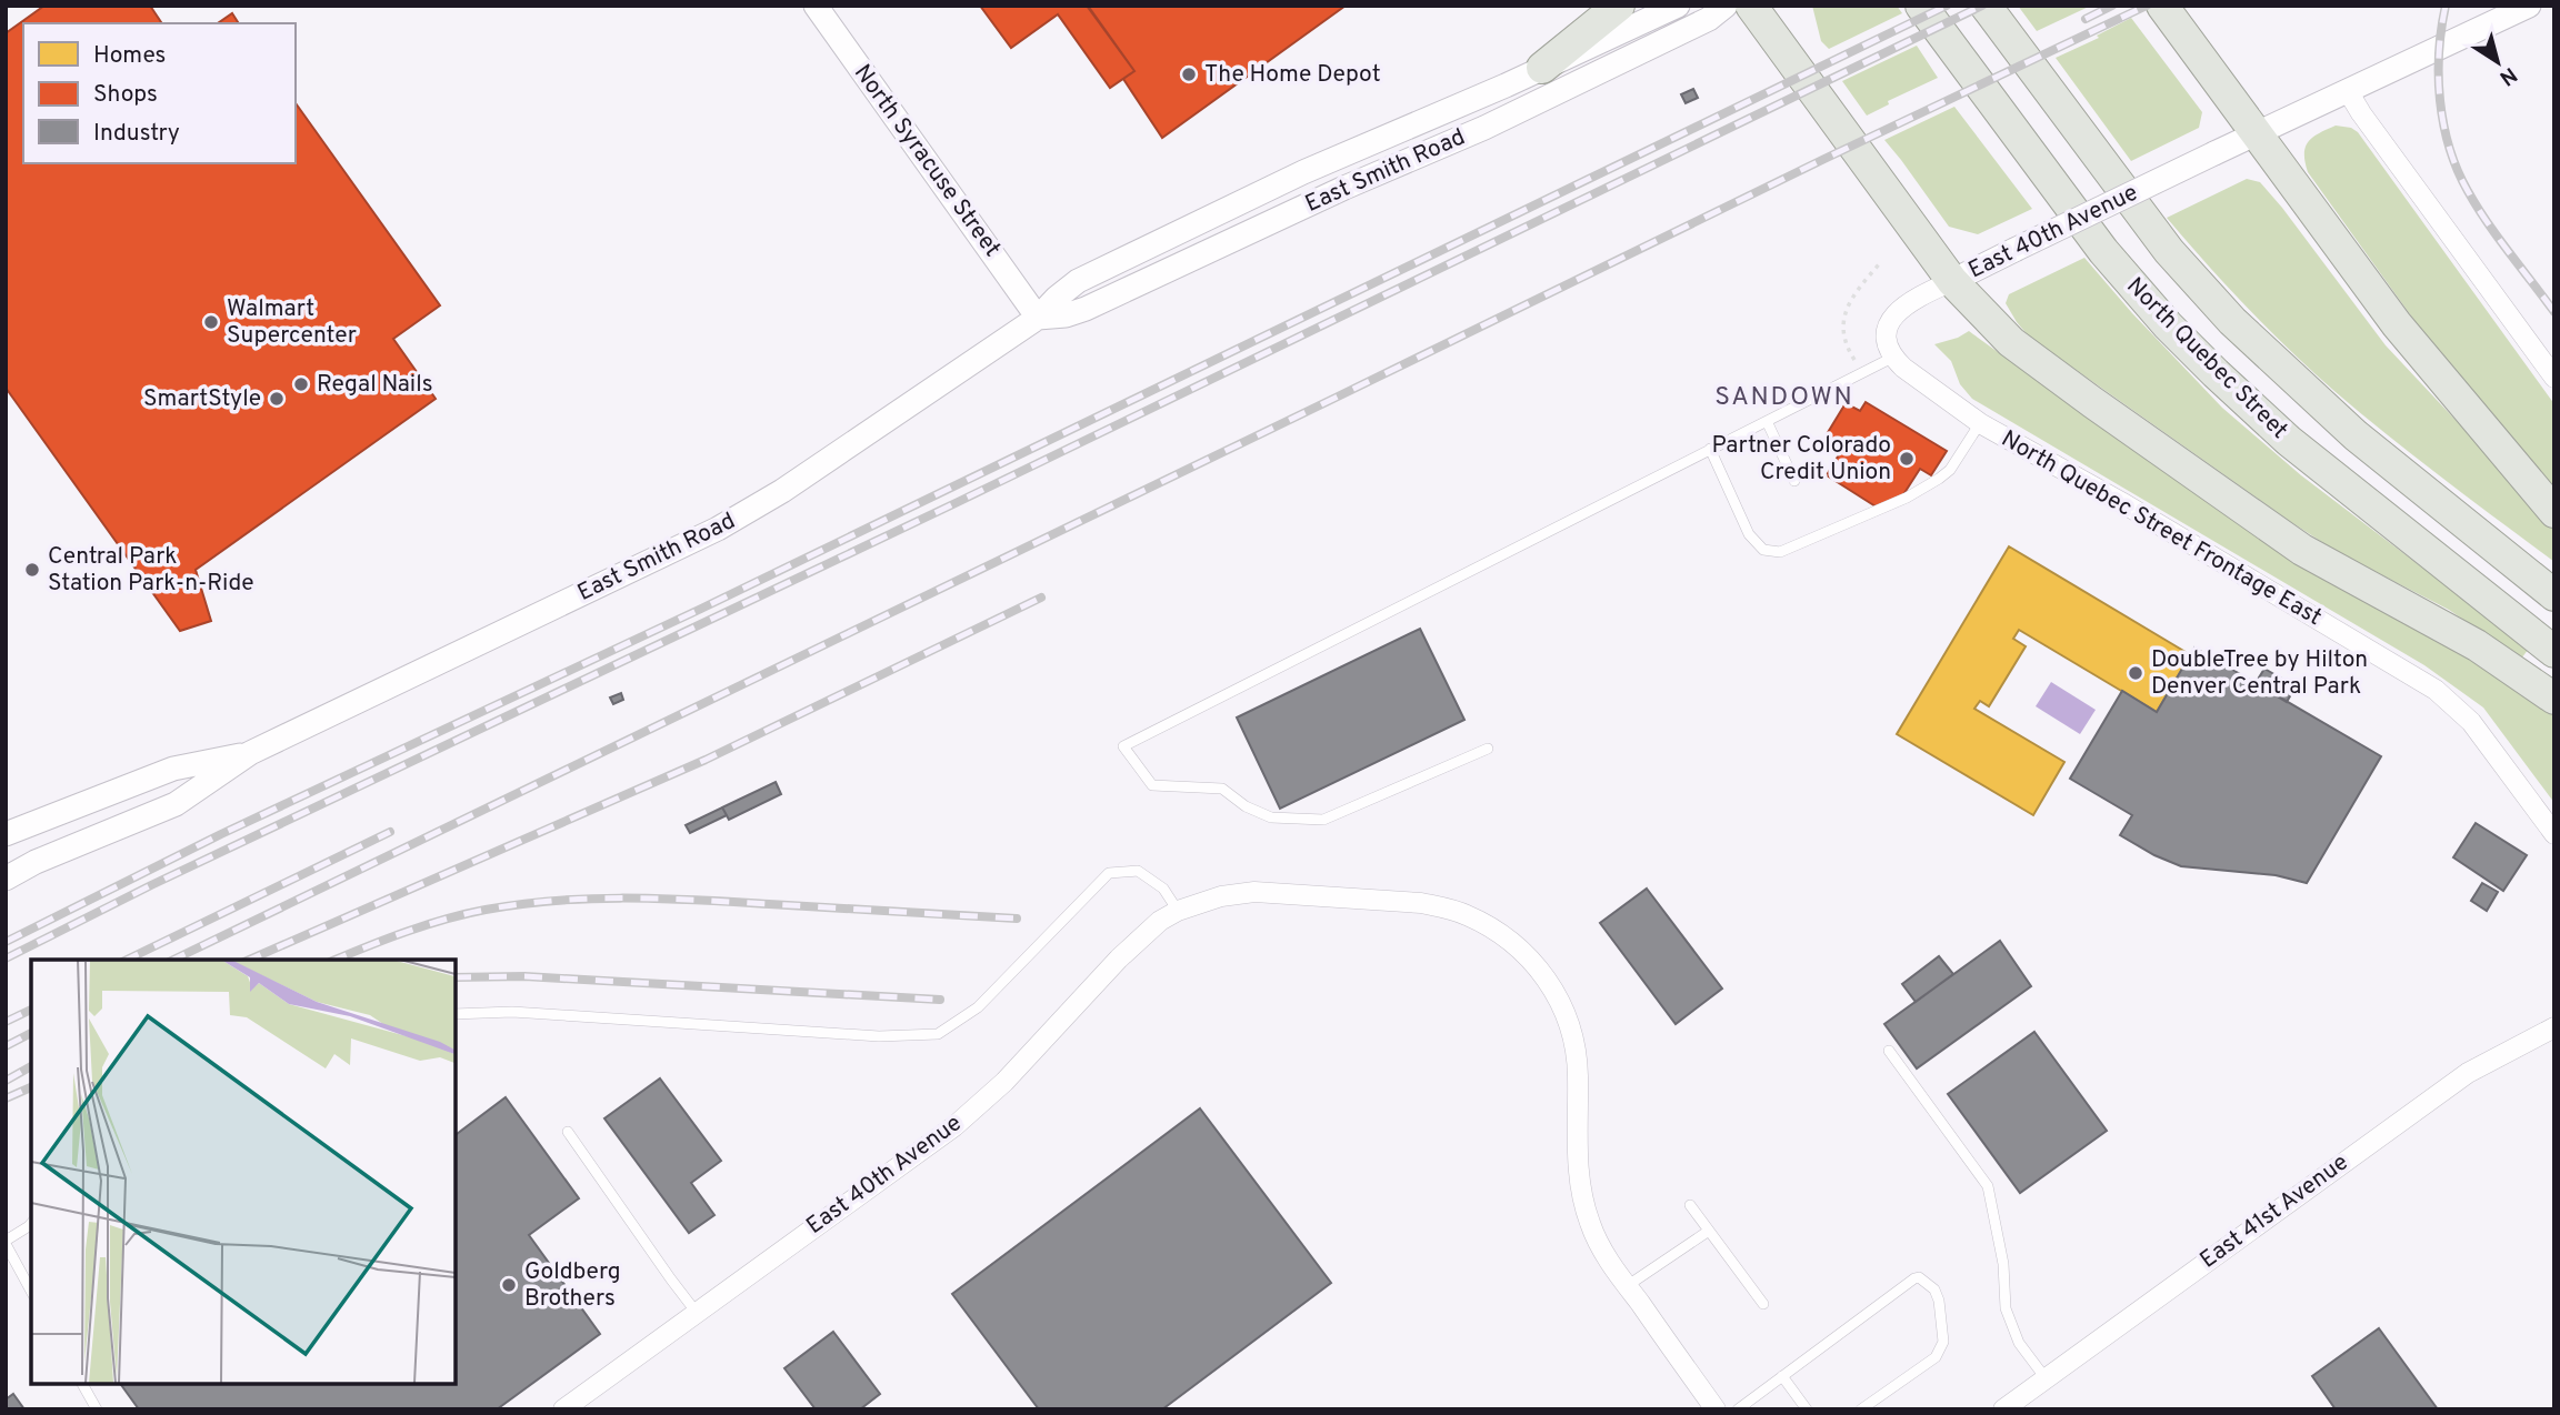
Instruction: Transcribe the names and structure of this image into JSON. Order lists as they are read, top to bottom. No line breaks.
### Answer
{"streets":{"main road":["North Quebec Street"],"street":["North Syracuse Street","East Smith Road","East 40th Avenue","North Quebec Street Frontage East","East 41st Avenue"]},"crossings":[["North Syracuse Street","East Smith Road"],["East 40th Avenue","North Quebec Street Frontage East"]],"districts":["SANDOWN"],"places":["The Home Depot","Walmart Supercenter","Regal Nails","SmartStyle","Partner Colorado Credit Union","Central Park Station Park-n-Ride","DoubleTree by Hilton Denver Central Park","Goldberg Brothers"],"legend":["Homes","Shops","Industry"],"north":"bottom right"}
